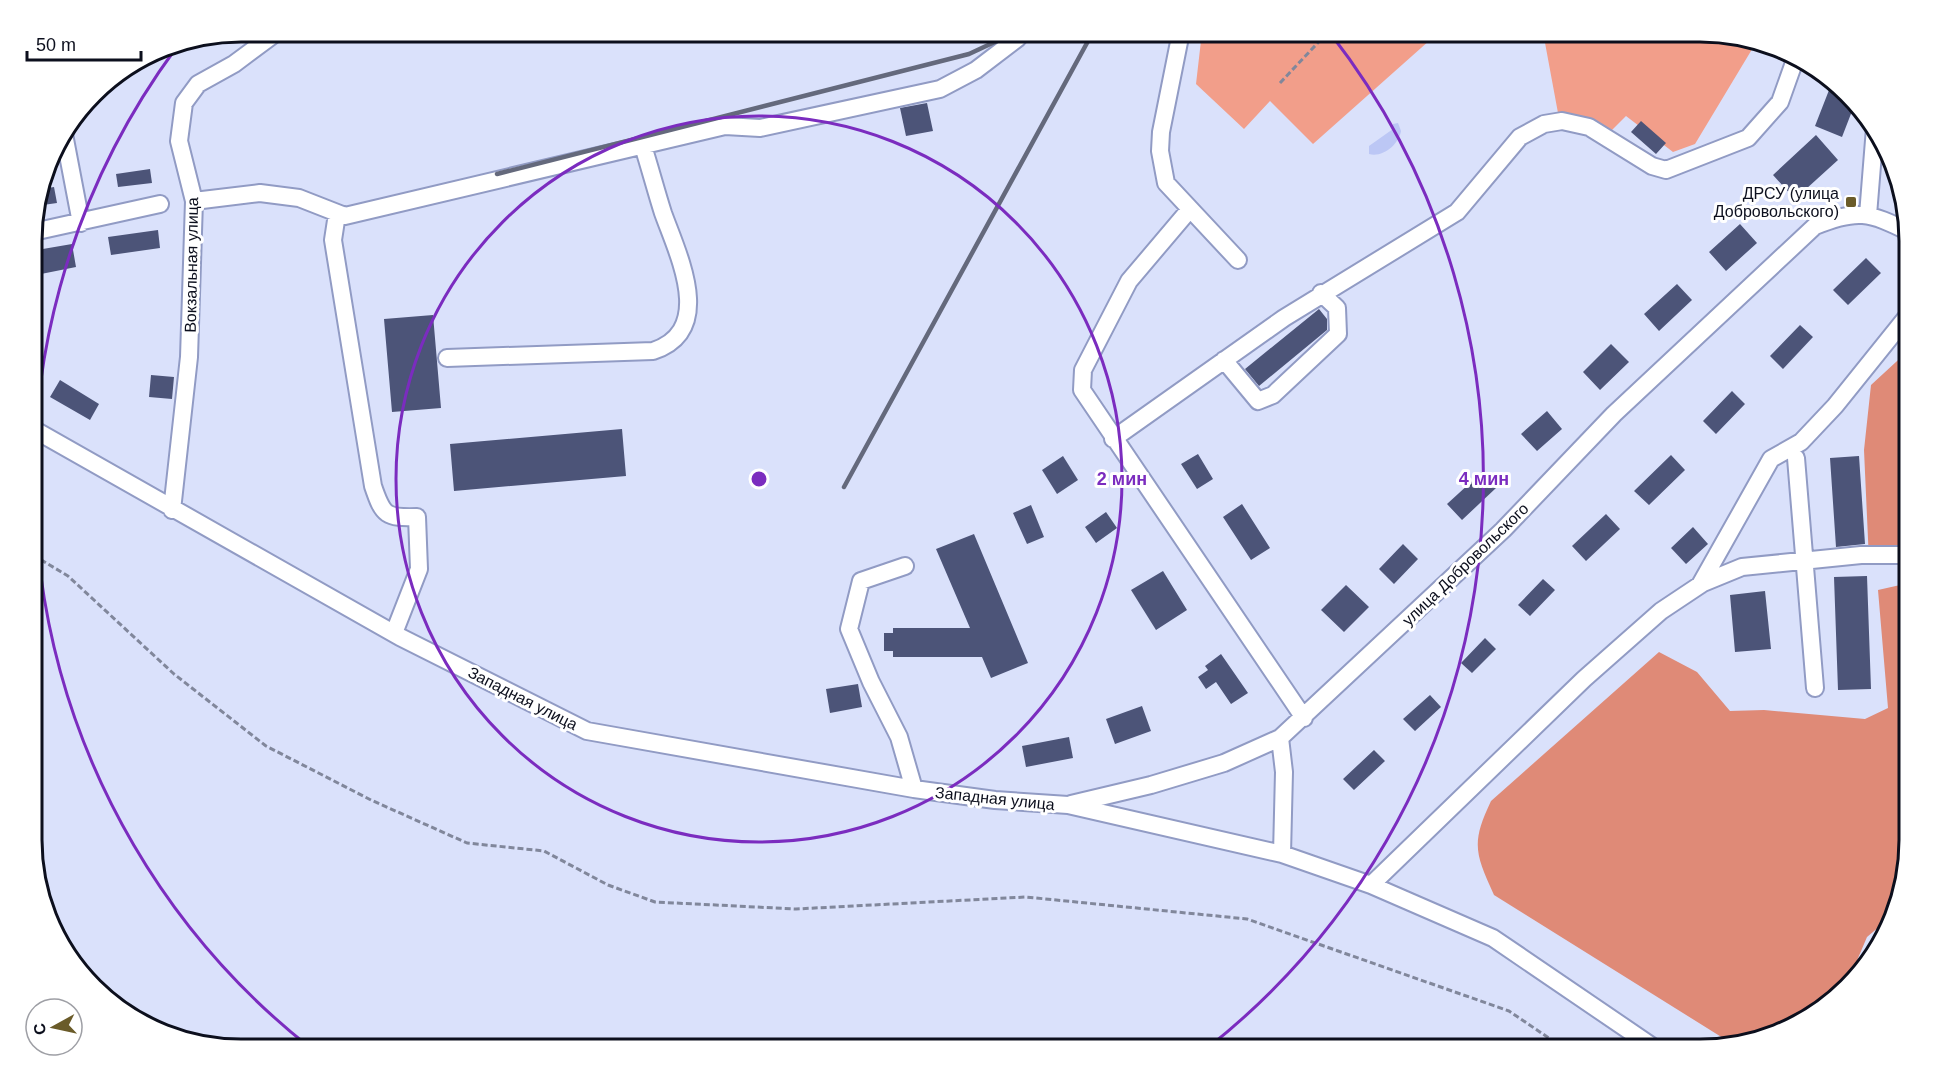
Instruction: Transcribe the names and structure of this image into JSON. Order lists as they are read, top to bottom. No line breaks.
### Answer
{"streets":{"street":["Вокзальная улица","улица Добровольского","Западная улица"]},"crossings":[["Вокзальная улица","Западная улица"],["улица Добровольского","Западная улица"]],"places":{"transit":["ДРСУ (улица Добровольского)"]},"scale_bar":"50 m","north":"left","rings":["2 мин","4 мин"]}
